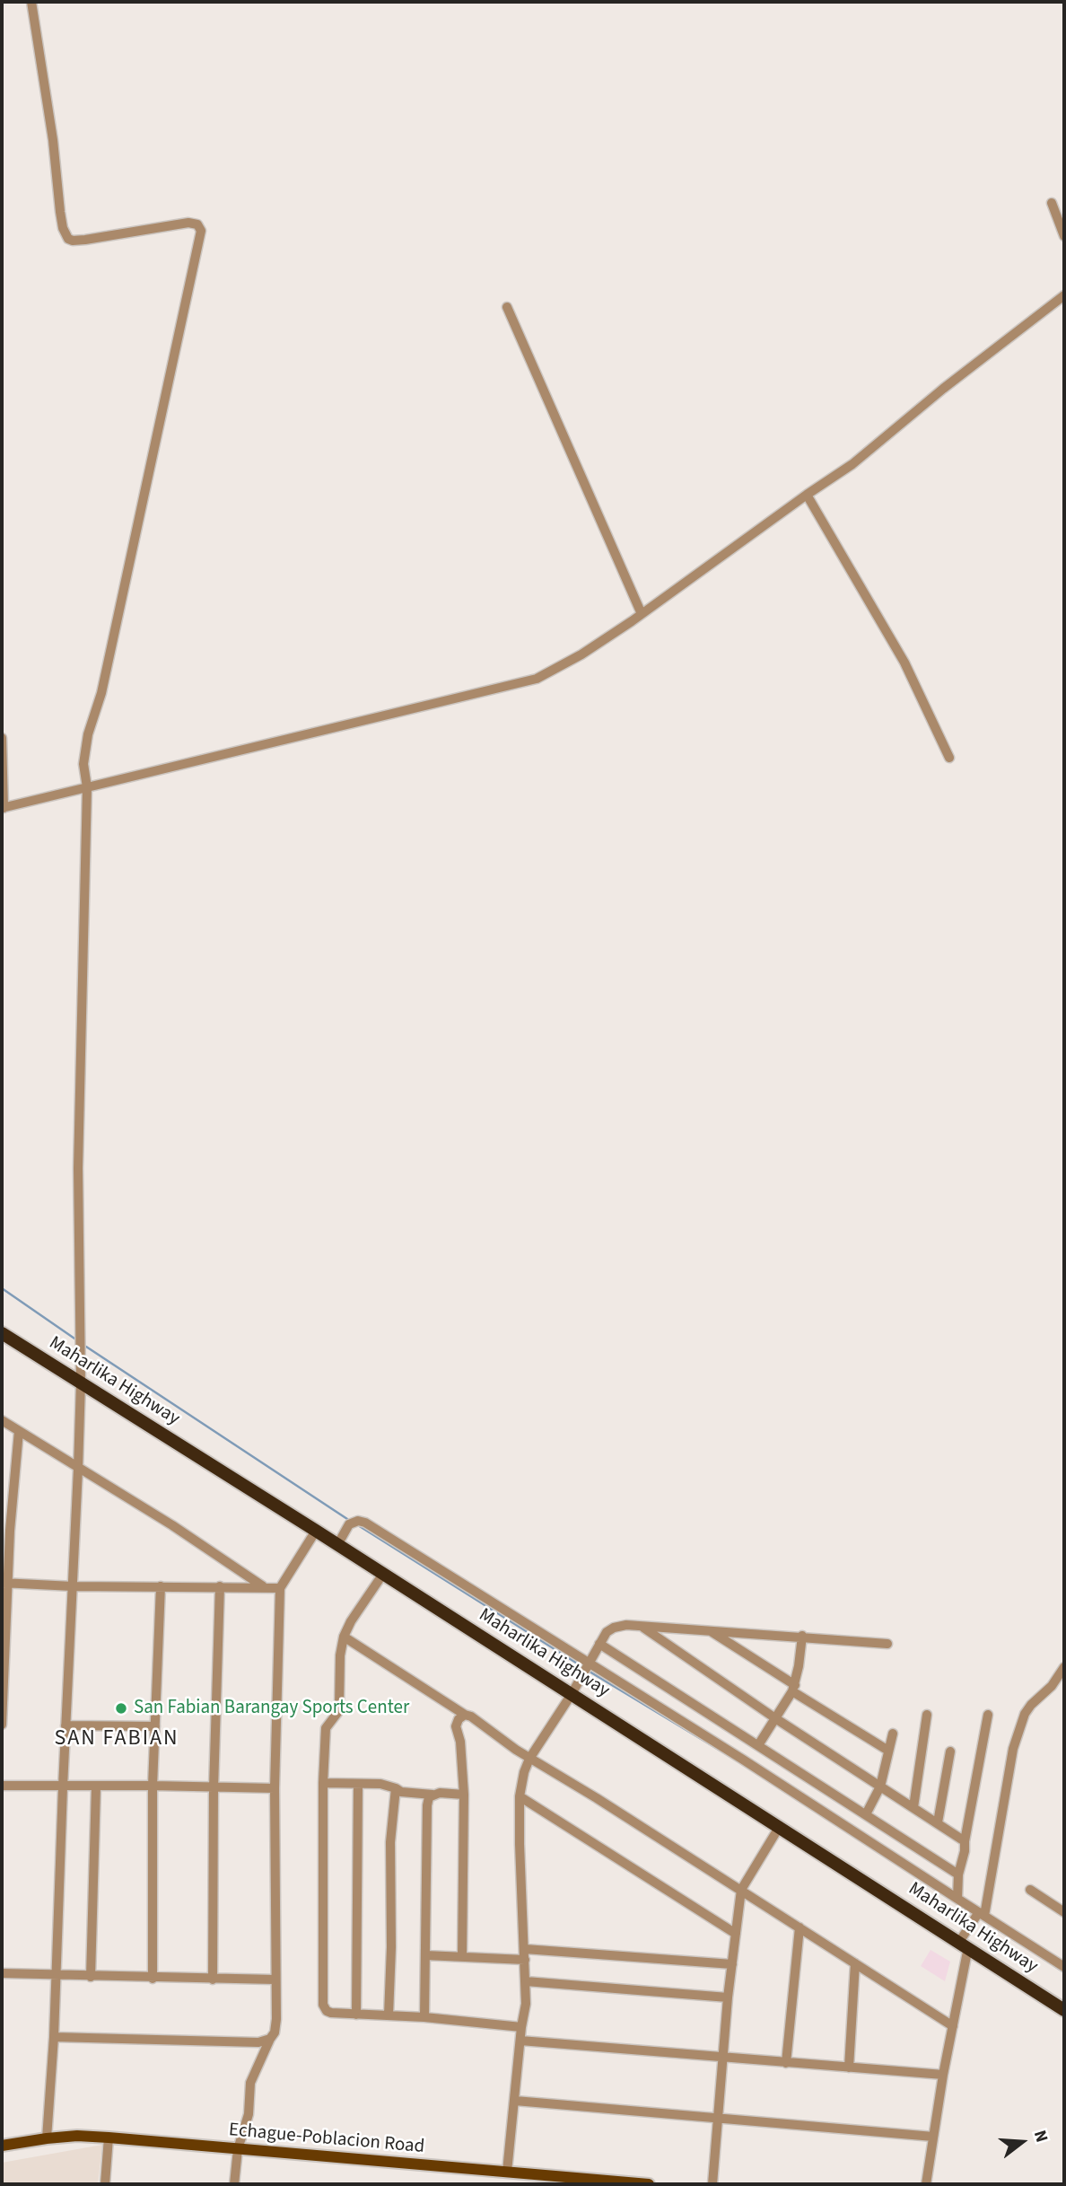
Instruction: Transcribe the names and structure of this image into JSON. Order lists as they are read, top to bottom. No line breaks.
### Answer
{"streets":{"highway":["Maharlika Highway"],"main road":["Echague-Poblacion Road"]},"districts":["SAN FABIAN"],"places":["San Fabian Barangay Sports Center"],"north":"right"}
